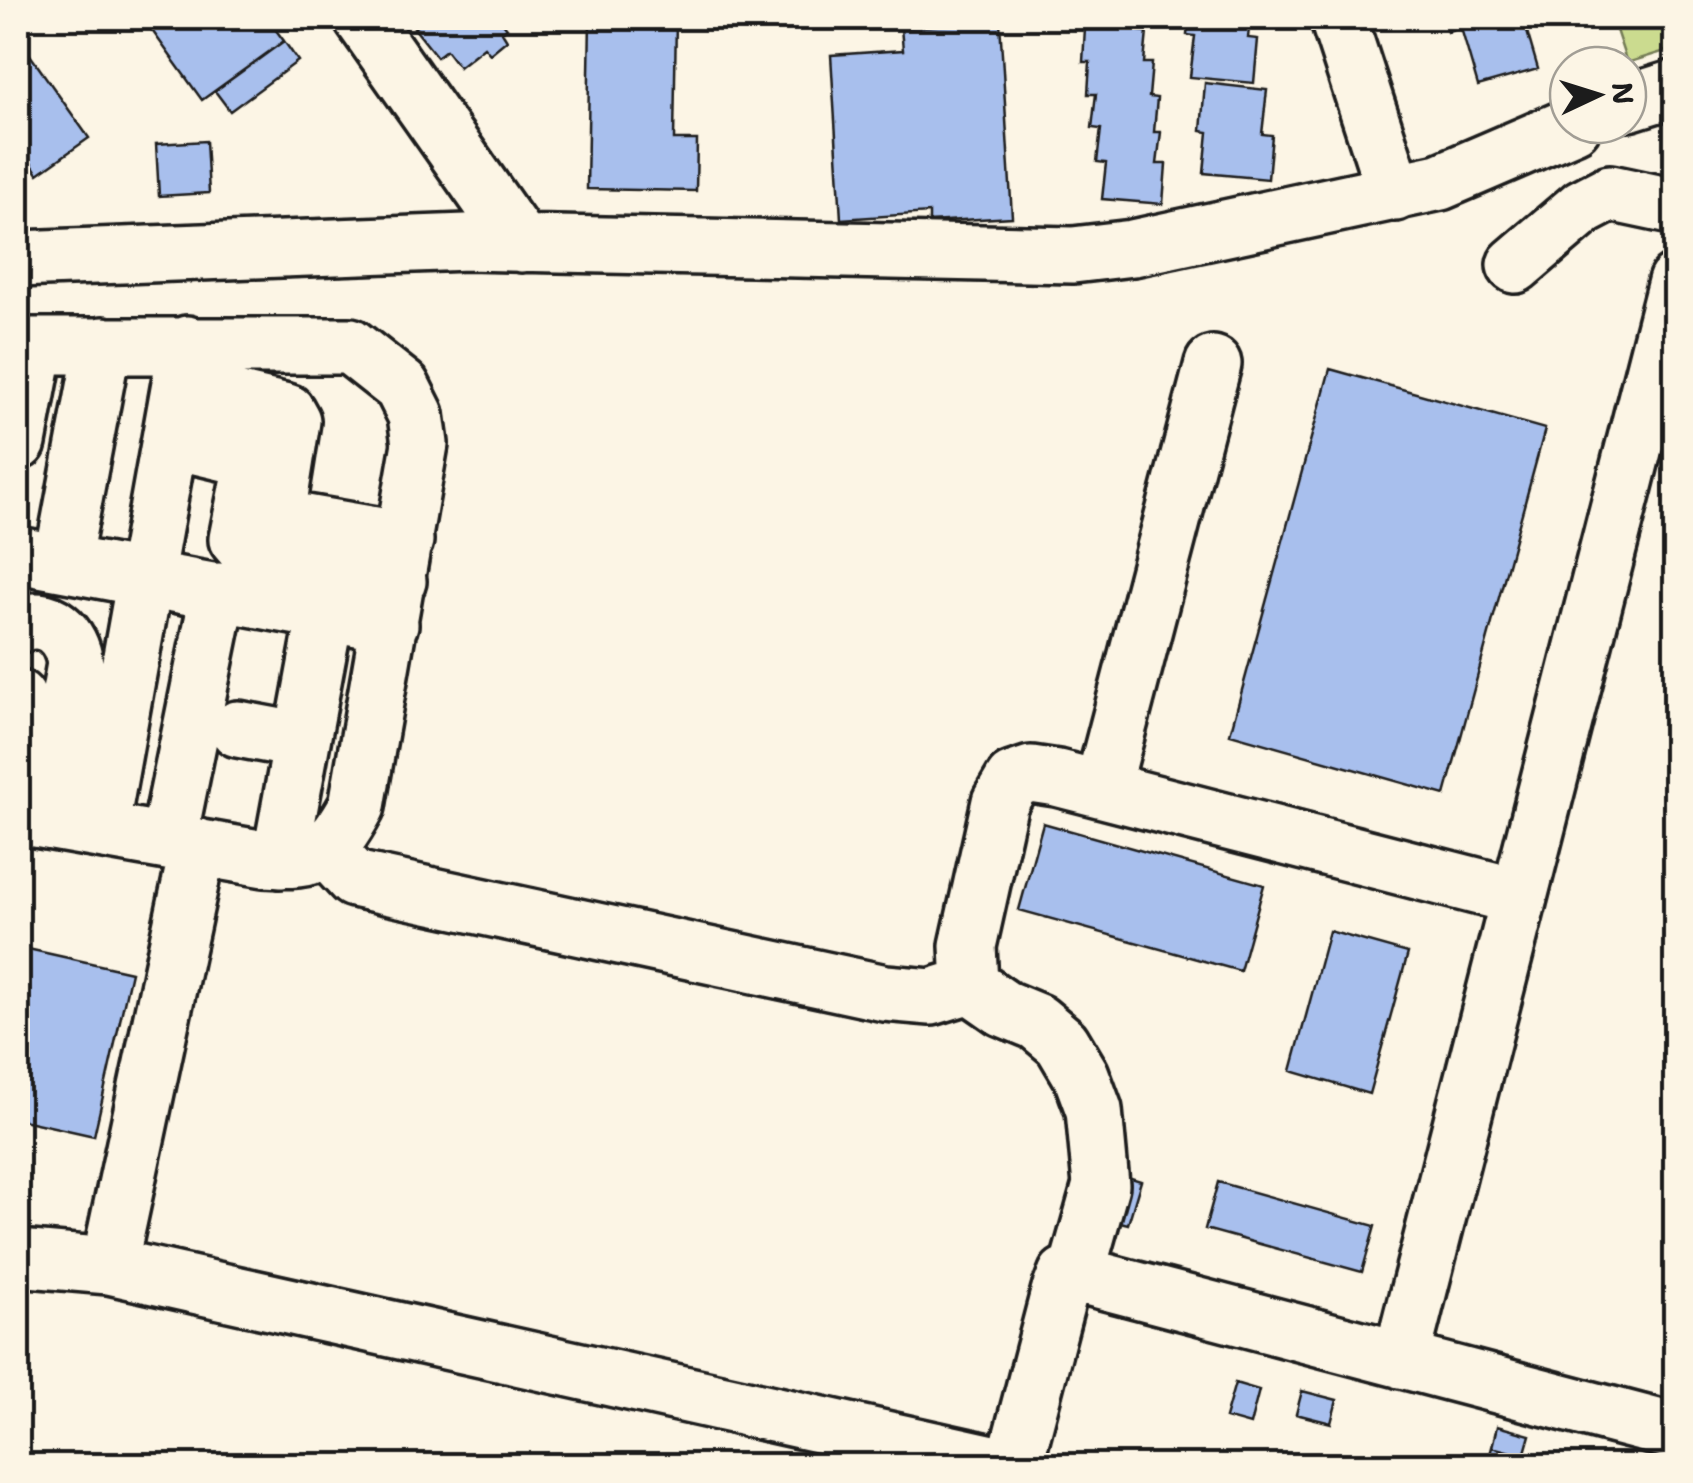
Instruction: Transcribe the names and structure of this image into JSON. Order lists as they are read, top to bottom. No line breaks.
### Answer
{"north":"right"}
